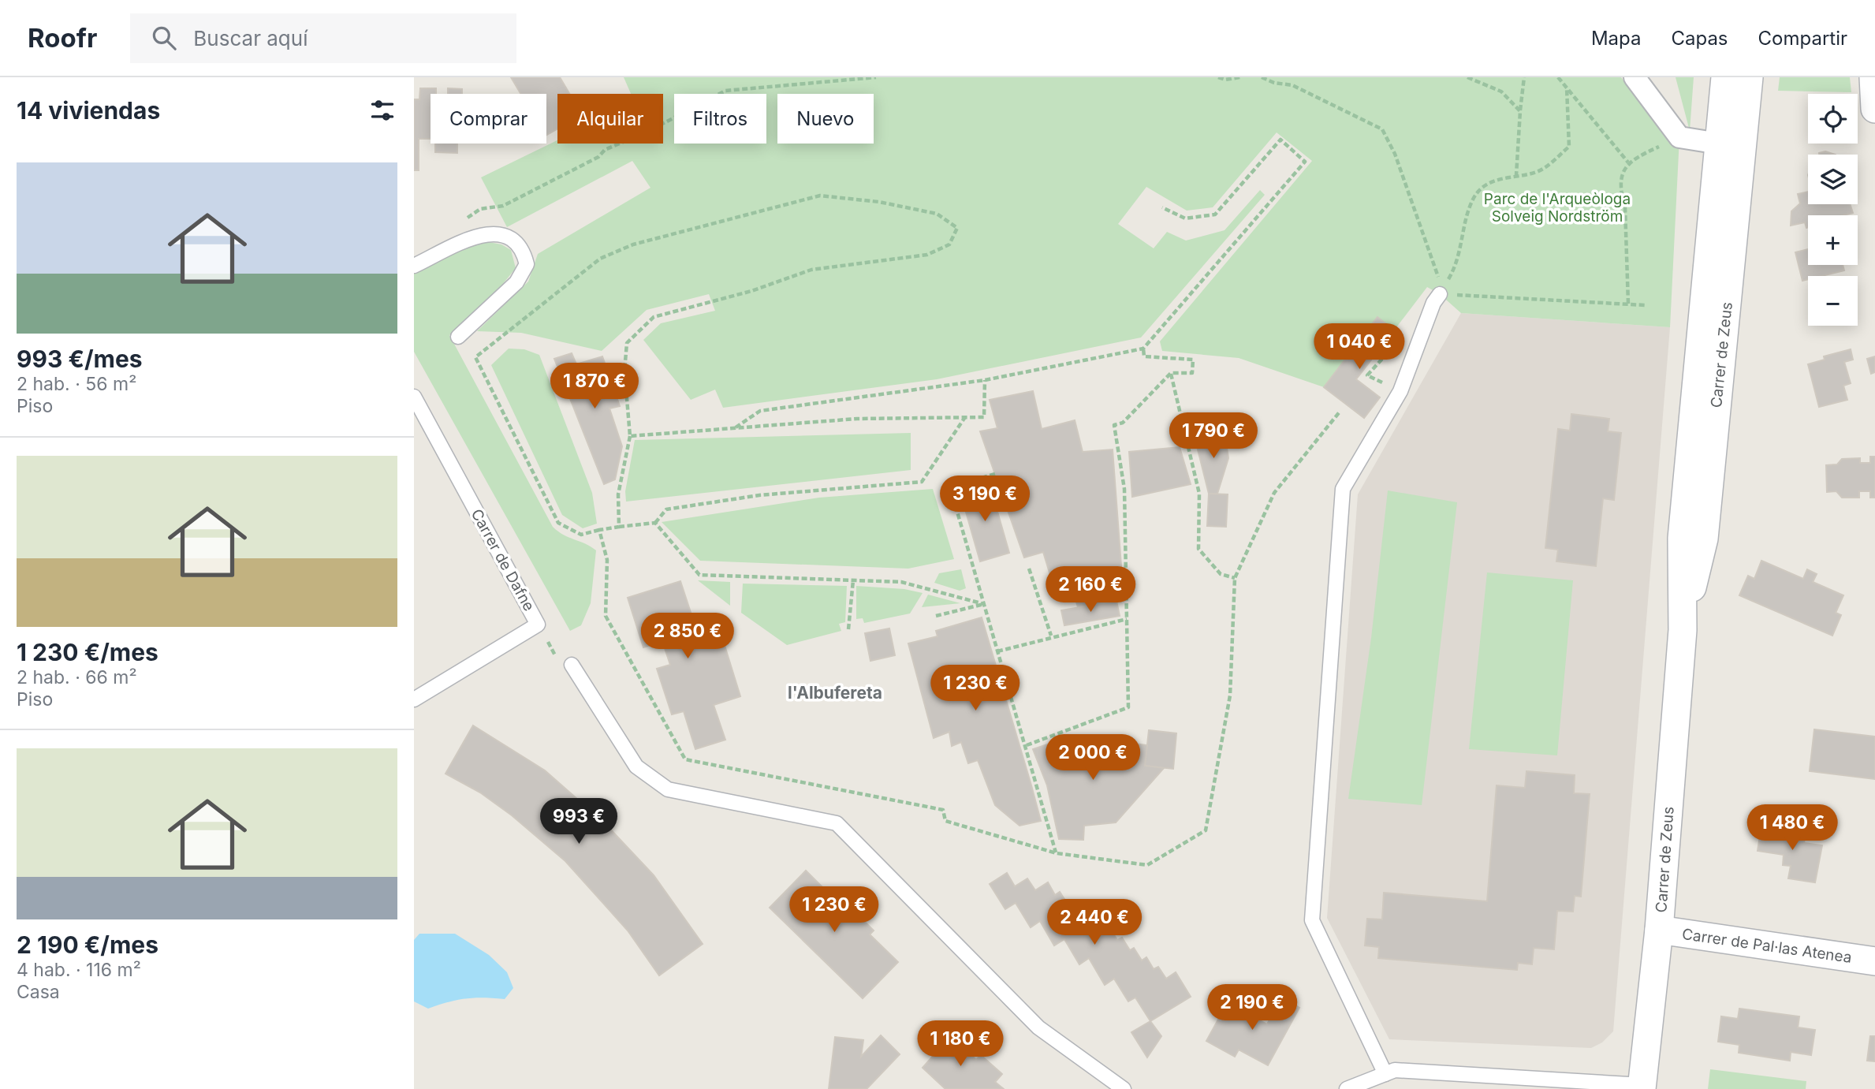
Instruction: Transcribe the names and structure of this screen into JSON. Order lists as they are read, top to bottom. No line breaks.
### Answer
{"streets":{"street":["Carrer de Zeus","Carrer de Pal·las Atenea"],"lane":["Carrer de Dafne"]},"crossings":[["Carrer de Zeus","Carrer de Pal·las Atenea"]],"districts":["l'Albufereta"],"parks":["Parc de l'Arqueòloga Solveig Nordström"],"page":{"header":"Roofr","search":"Buscar aquí","nav":["Mapa","Capas","Compartir"],"heading":"14 viviendas","map_buttons":["+","−"],"chip":["Comprar","Alquilar","Filtros","Nuevo"],"list":[{"name":"993 €/mes","note":"2 hab. · 56 m² · Piso"},{"name":"1 230 €/mes","note":"2 hab. · 66 m² · Piso"},{"name":"2 190 €/mes","note":"4 hab. · 116 m² · Casa"}],"price":["1 040 €","1 870 €","1 790 €","3 190 €","2 160 €","2 850 €","1 230 €","2 000 €","993 €","1 480 €","1 230 €","2 440 €","2 190 €","1 180 €"]}}
